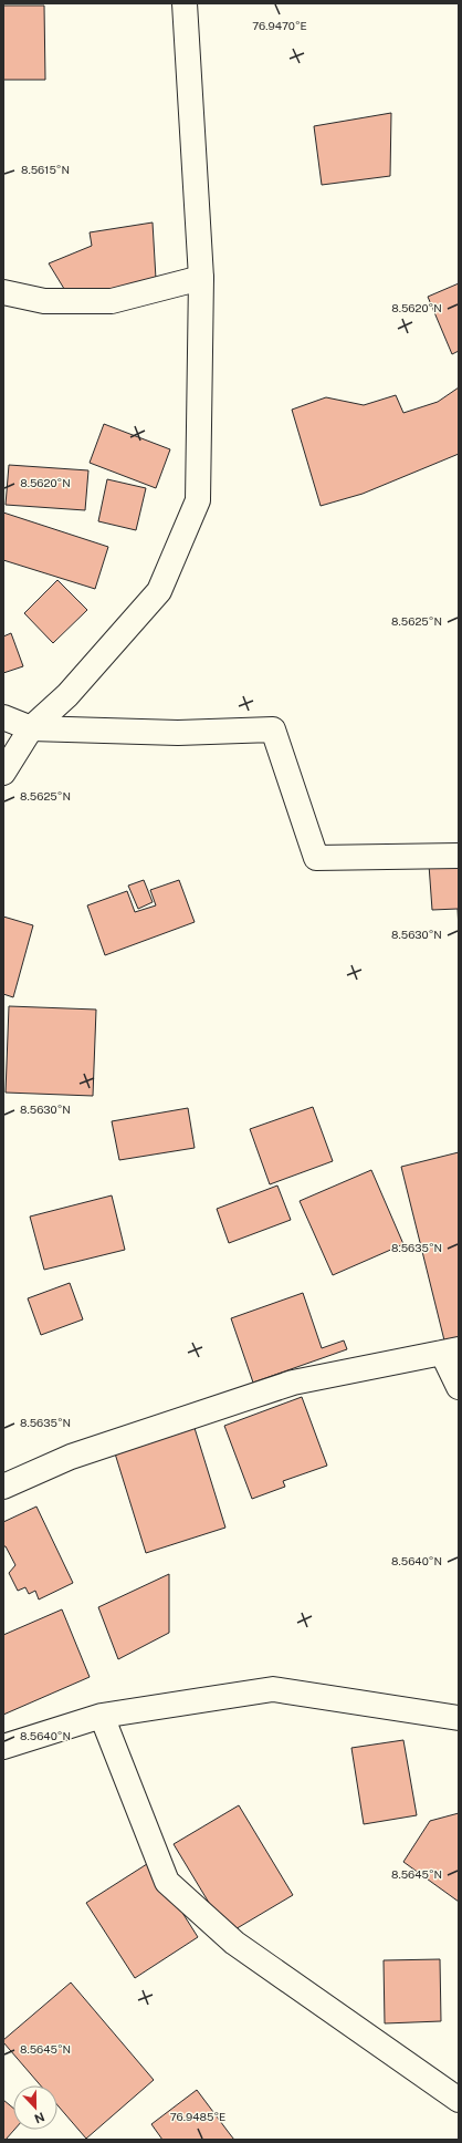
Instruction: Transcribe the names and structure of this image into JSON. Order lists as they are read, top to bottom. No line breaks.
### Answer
{"north":"bottom","coordinates":["76.9470°E","8.5615°N","8.5620°N","8.5625°N","8.5630°N","8.5635°N","8.5640°N","8.5645°N","76.9485°E"]}
